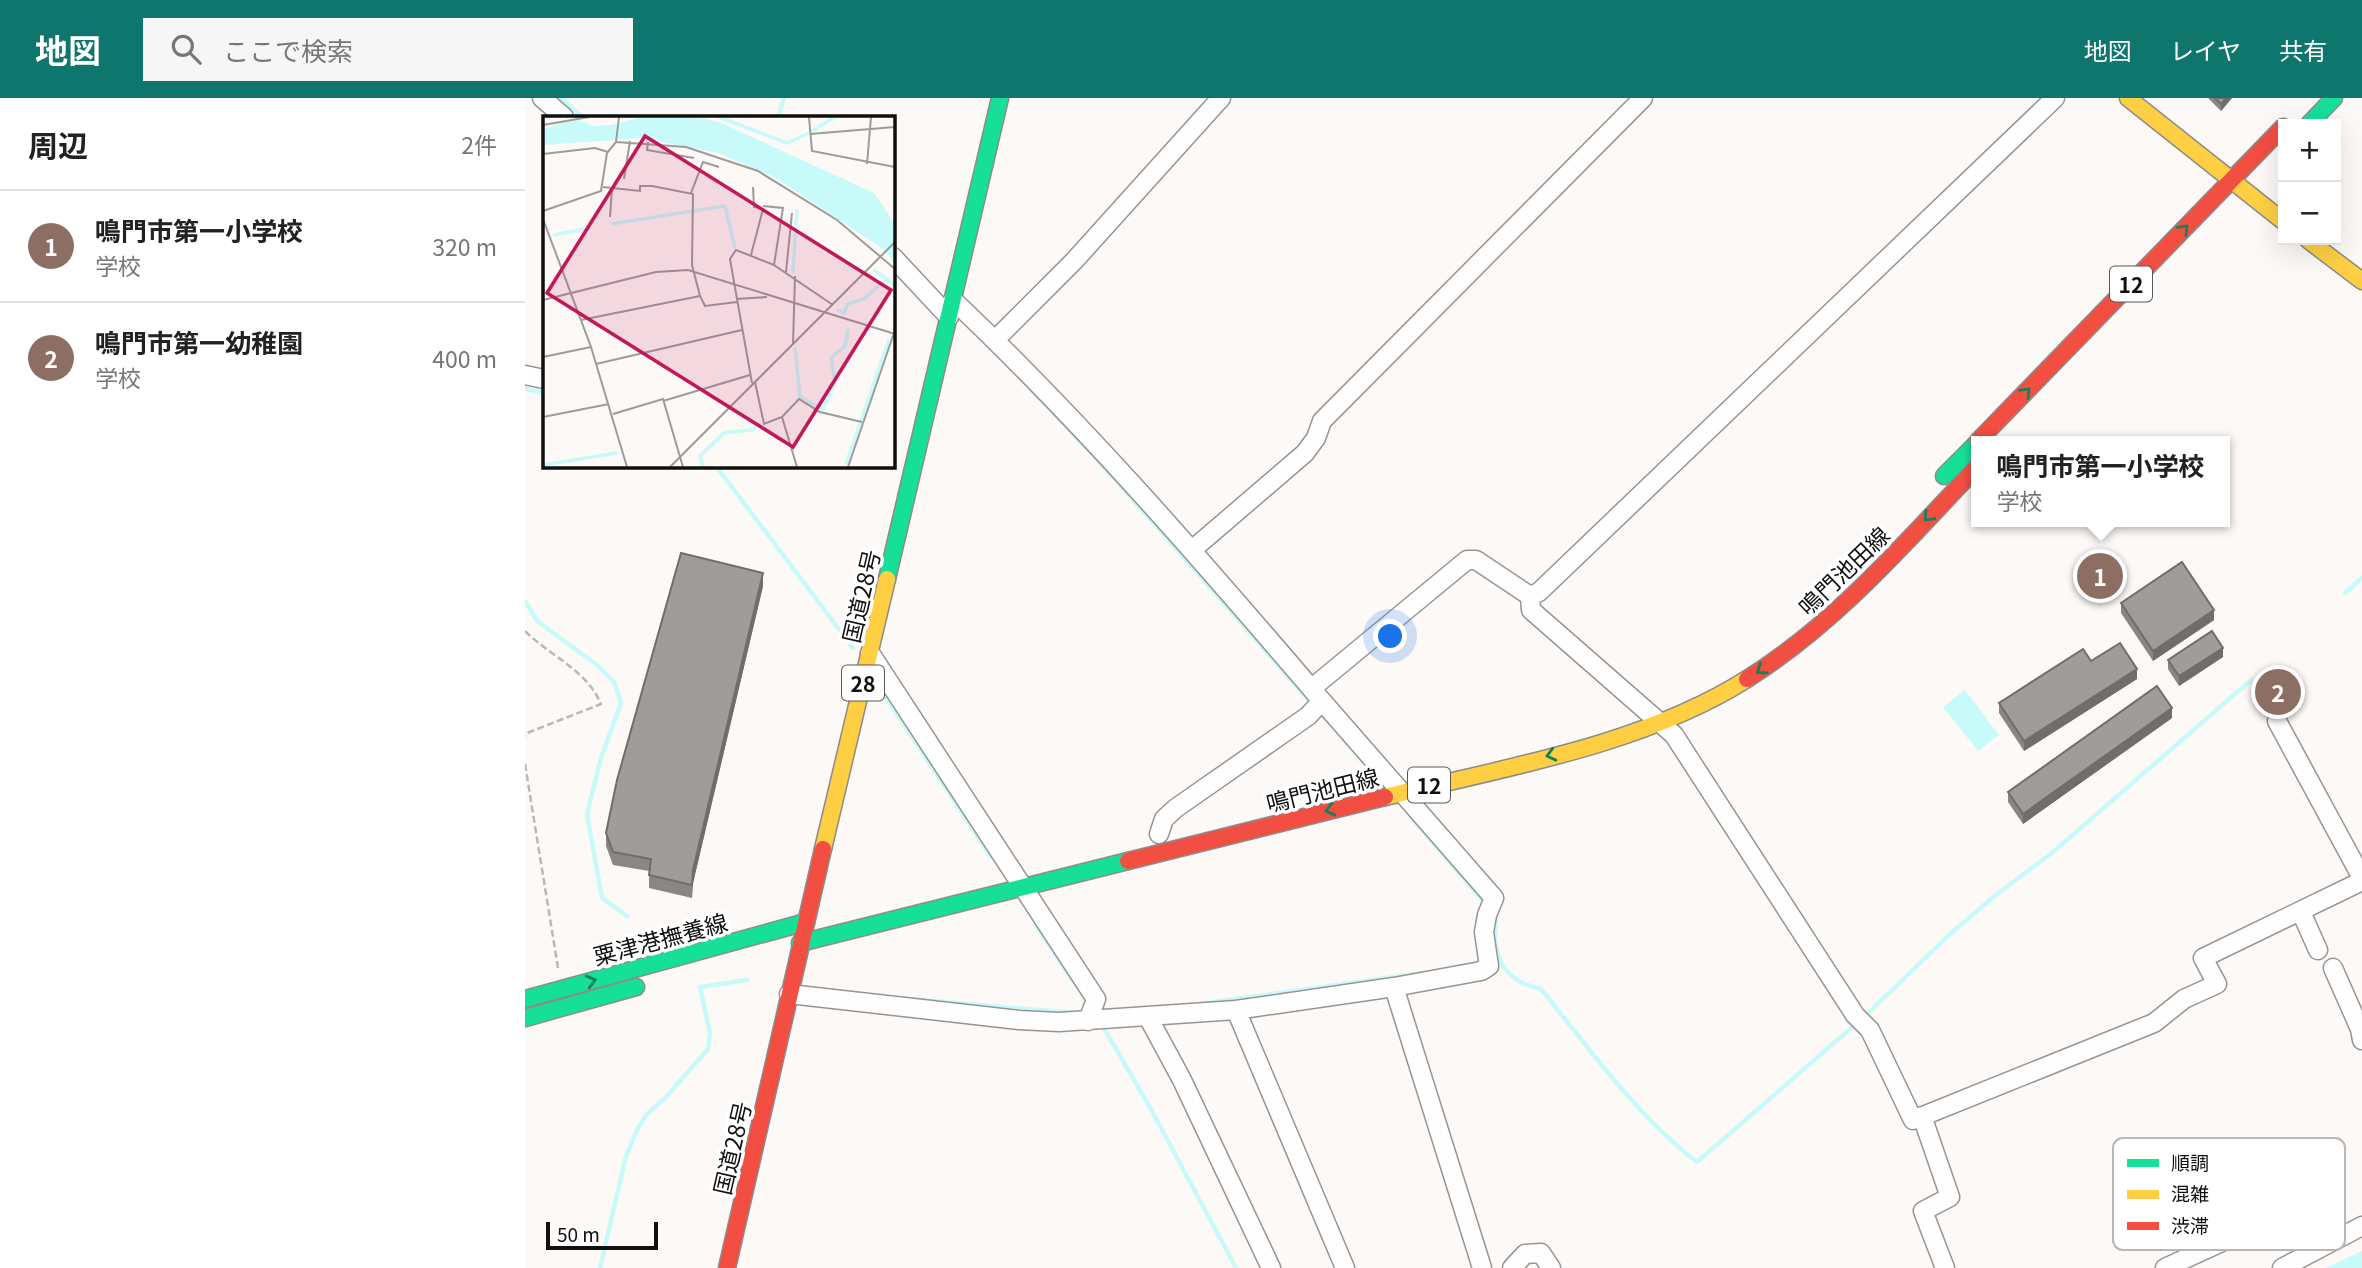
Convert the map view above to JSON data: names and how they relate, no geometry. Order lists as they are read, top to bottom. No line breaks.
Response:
{"streets":{"main road":["12","鳴門池田線","国道28号","28","粟津港撫養線"]},"crossings":[["鳴門池田線","国道28号"],["国道28号","粟津港撫養線"]],"one_way":["鳴門池田線"],"legend":["順調","混雑","渋滞"],"scale_bar":"50 m","page":{"header":"地図","search":"ここで検索","nav":["地図","レイヤ","共有"],"heading":["周辺","2件"],"map_buttons":["+","−"],"list":[{"mark":"1","name":"鳴門市第一小学校","note":"学校","value":"320 m"},{"mark":"2","name":"鳴門市第一幼稚園","note":"学校","value":"400 m"}],"popup":["鳴門市第一小学校","学校"],"pins":["1","2"],"scale":"50 m"}}
